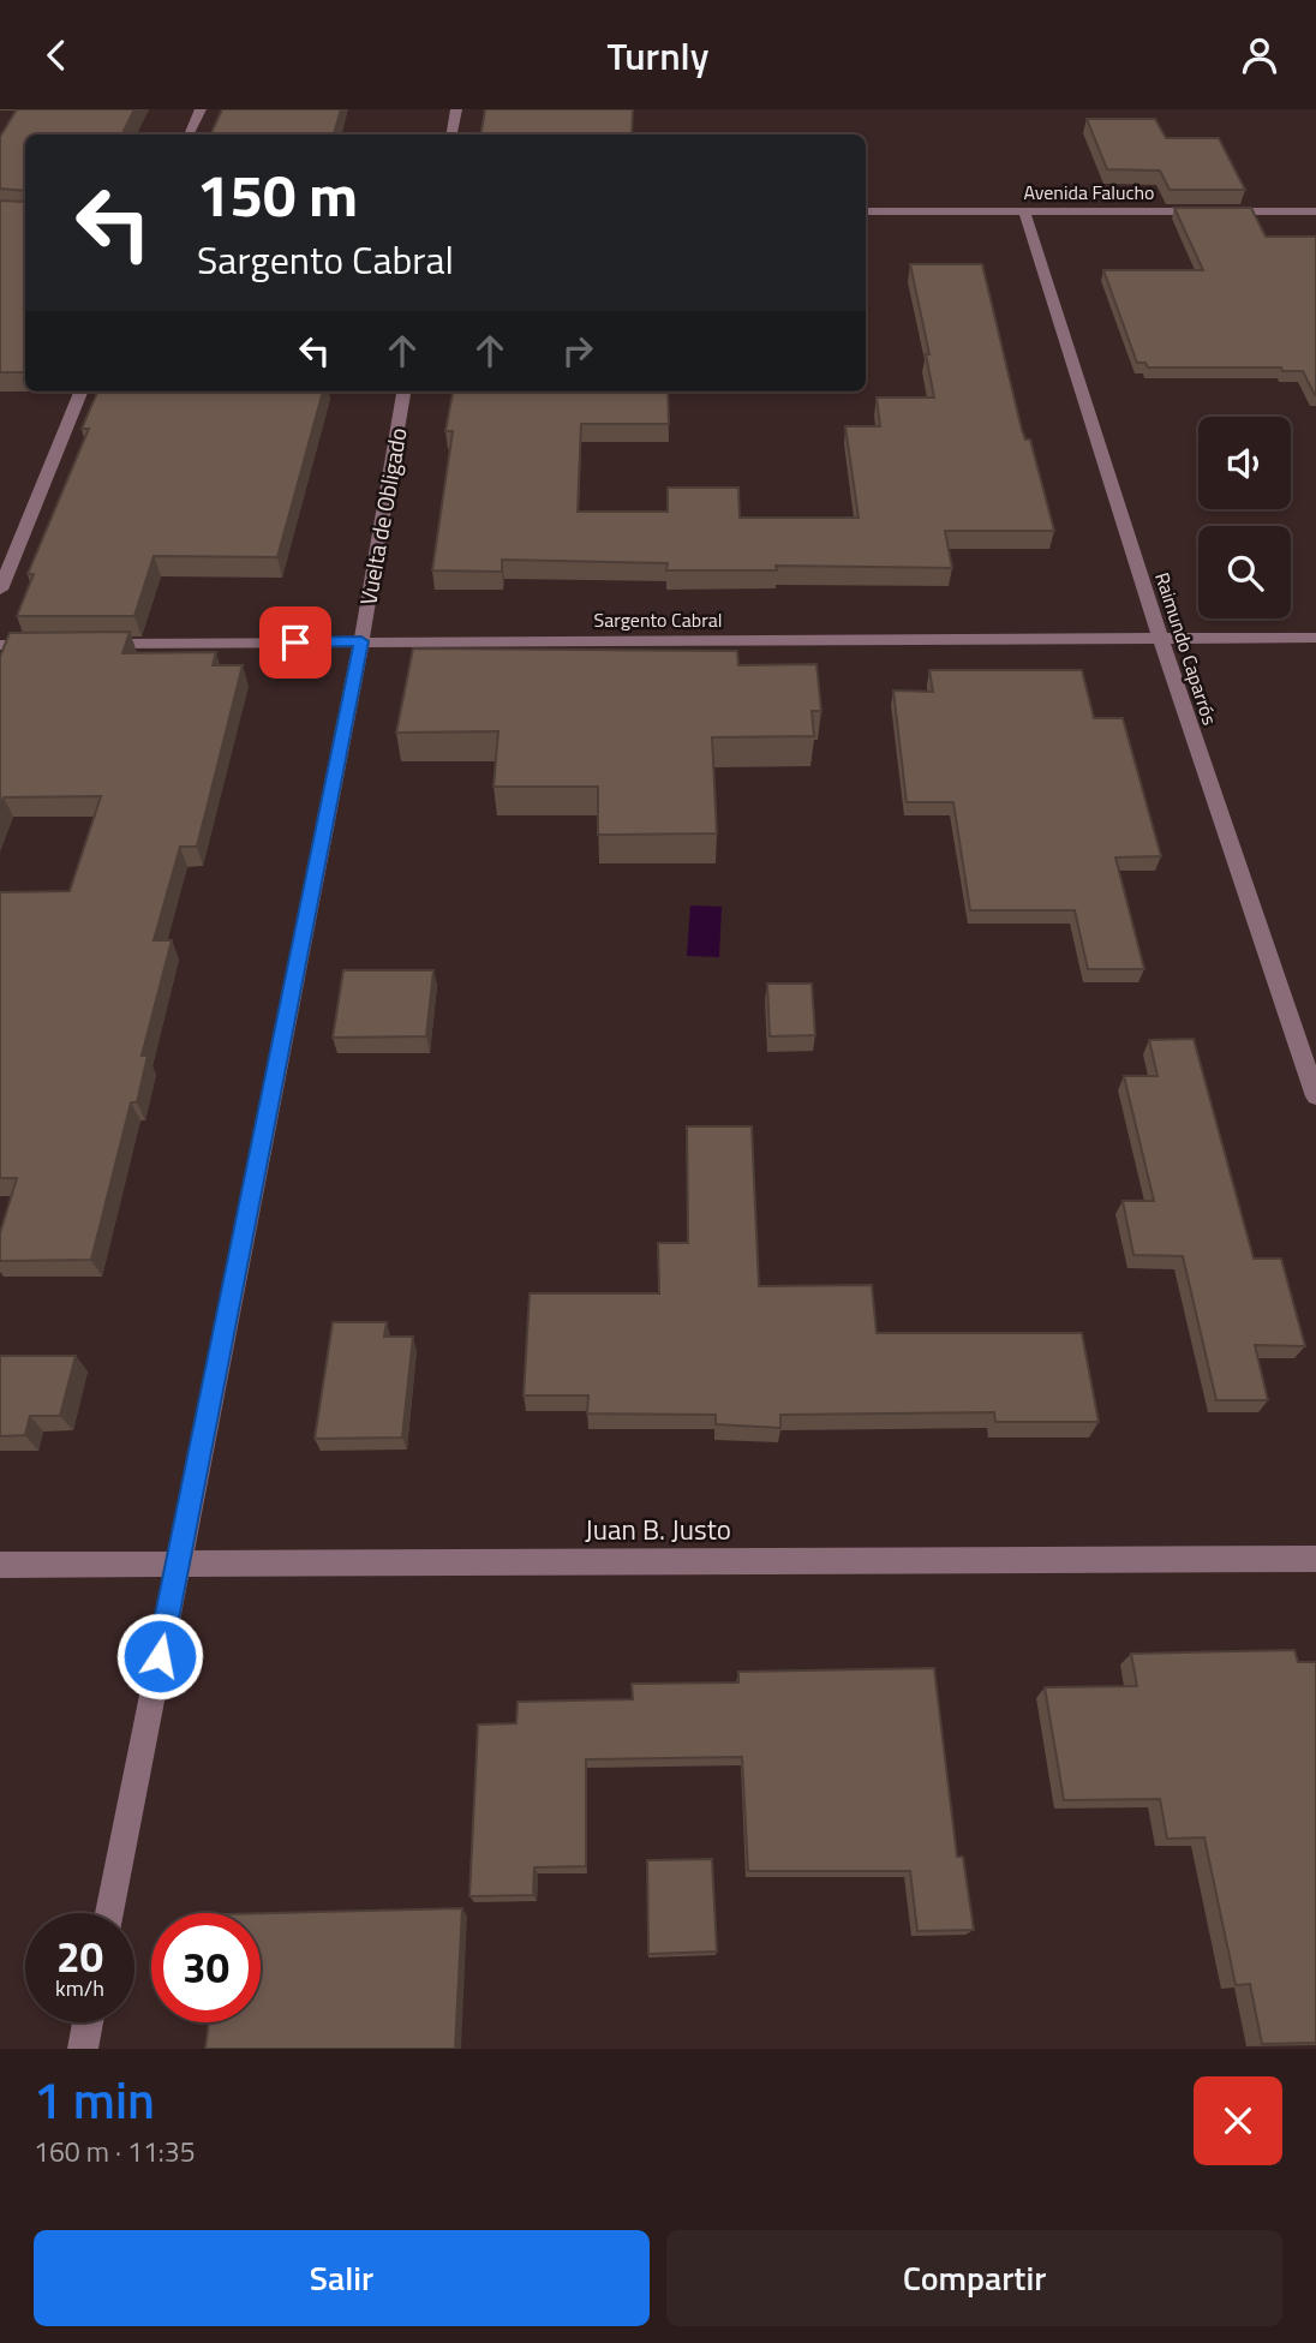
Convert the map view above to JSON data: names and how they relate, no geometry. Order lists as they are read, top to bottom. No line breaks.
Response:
{"streets":{"street":["Avenida Falucho","Vuelta de Obligado","Sargento Cabral","Raimundo Caparrós","Juan B. Justo"]},"crossings":[["Avenida Falucho","Raimundo Caparrós"],["Vuelta de Obligado","Sargento Cabral"],["Vuelta de Obligado","Juan B. Justo"],["Sargento Cabral","Raimundo Caparrós"]],"page":{"header":"Turnly","turn":["150 m","Sargento Cabral"],"speed":"20 km/h","limit":"30","heading":["1 min","160 m · 11:35"],"buttons":["Salir","Compartir"]}}
